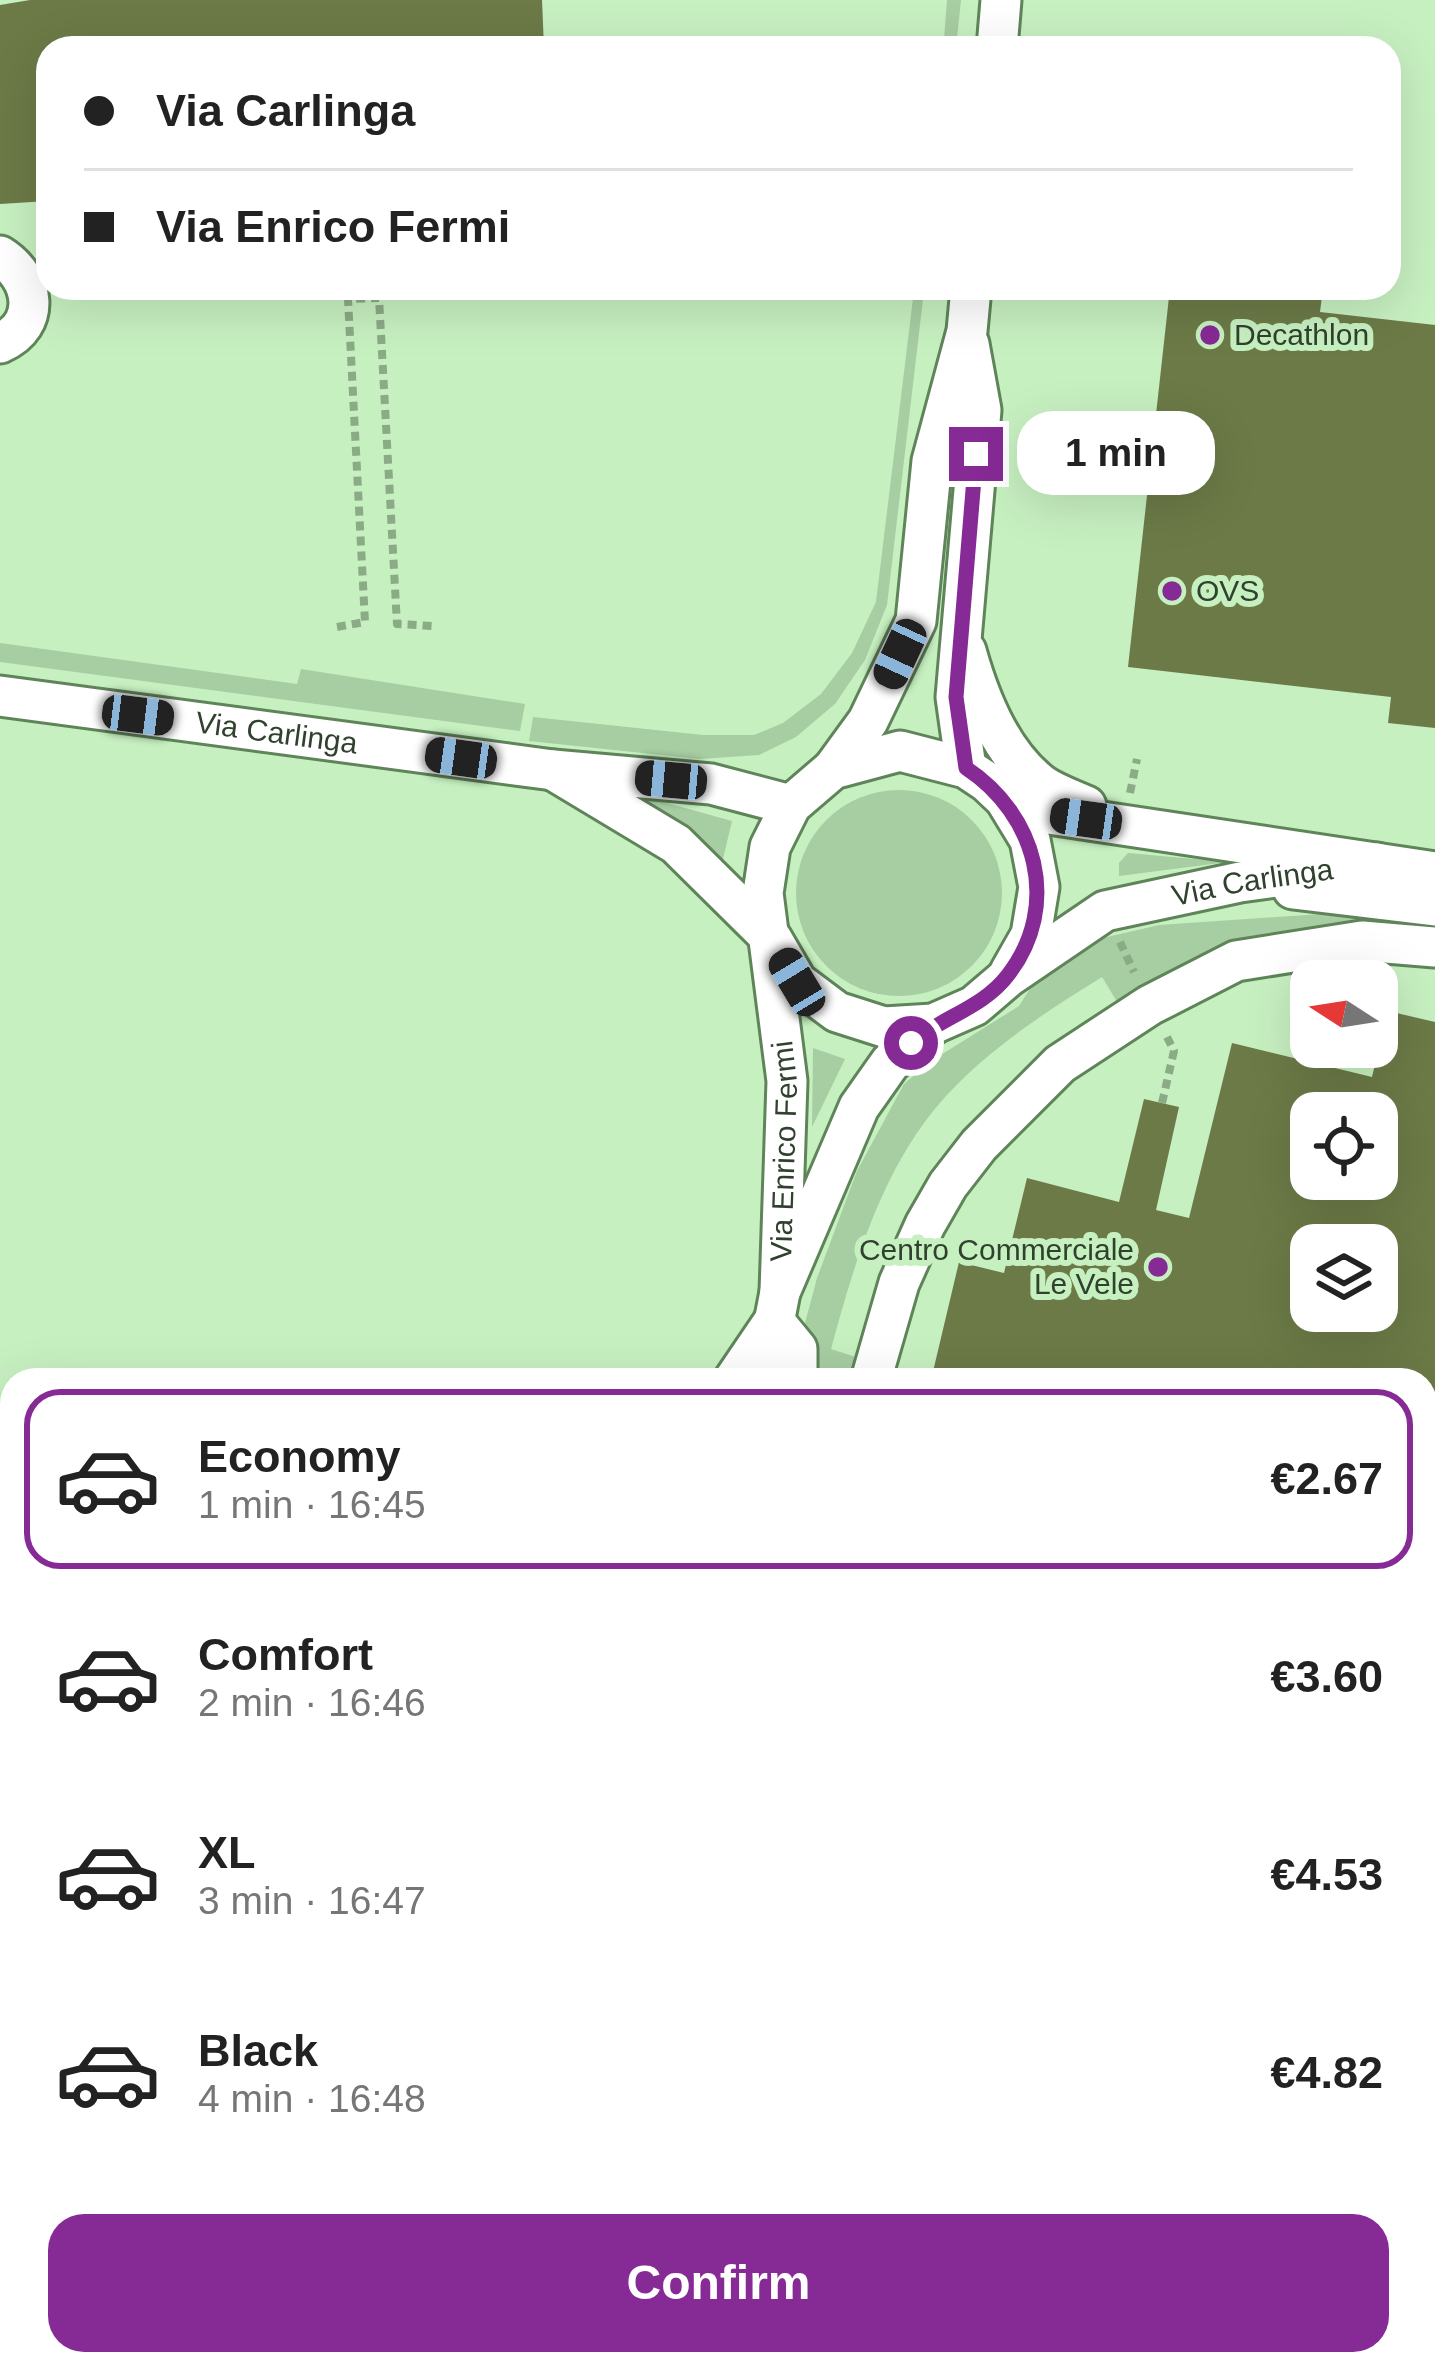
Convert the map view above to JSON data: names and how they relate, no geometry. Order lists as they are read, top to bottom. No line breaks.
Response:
{"streets":{"street":["Via Carlinga","Via Enrico Fermi"]},"crossings":[["Via Carlinga","Via Enrico Fermi"]],"places":["Decathlon","OVS","Centro Commerciale Le Vele"],"north":"left","page":{"banner":["Via Carlinga","Via Enrico Fermi"],"bubble":"1 min","list":[{"name":"Economy","note":"1 min · 16:45","value":"€2.67"},{"name":"Comfort","note":"2 min · 16:46","value":"€3.60"},{"name":"XL","note":"3 min · 16:47","value":"€4.53"},{"name":"Black","note":"4 min · 16:48","value":"€4.82"}],"buttons":"Confirm"}}
